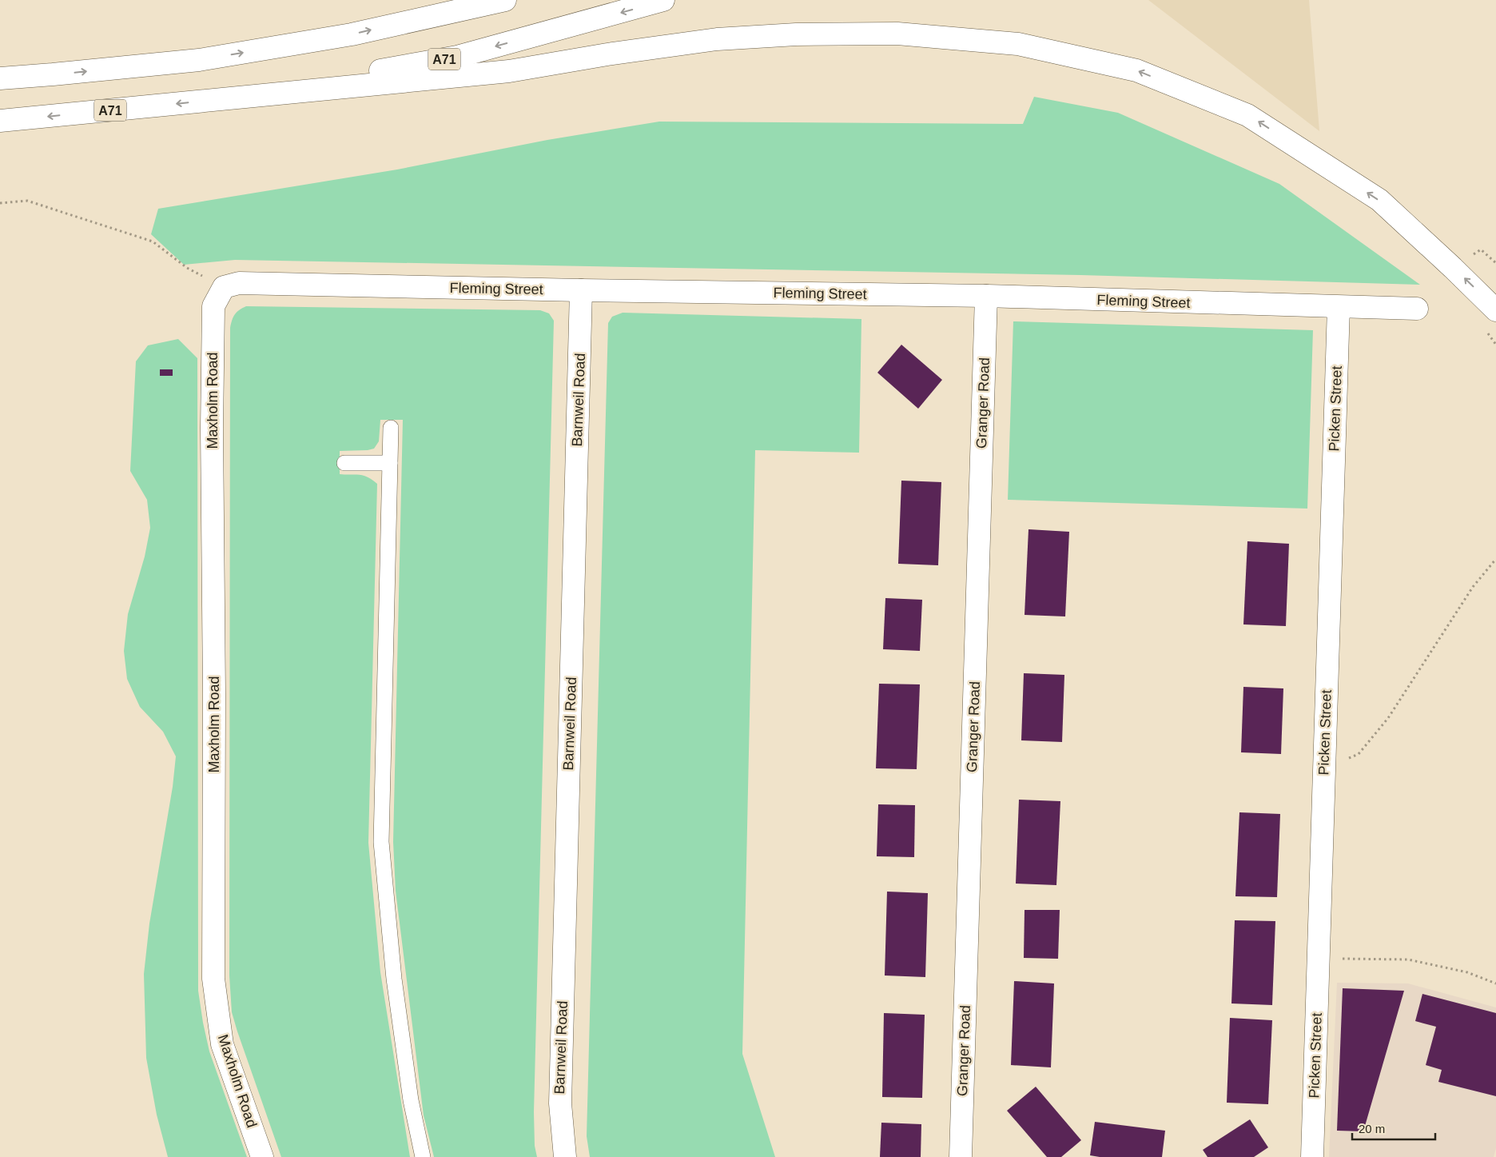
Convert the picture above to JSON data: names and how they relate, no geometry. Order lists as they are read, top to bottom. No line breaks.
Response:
{"streets":{"street":["A71","Fleming Street","Barnweil Road","Maxholm Road","Granger Road","Picken Street"]},"crossings":[["Fleming Street","Barnweil Road"],["Fleming Street","Maxholm Road"],["Fleming Street","Granger Road"],["Fleming Street","Picken Street"]],"scale_bar":"20 m"}
